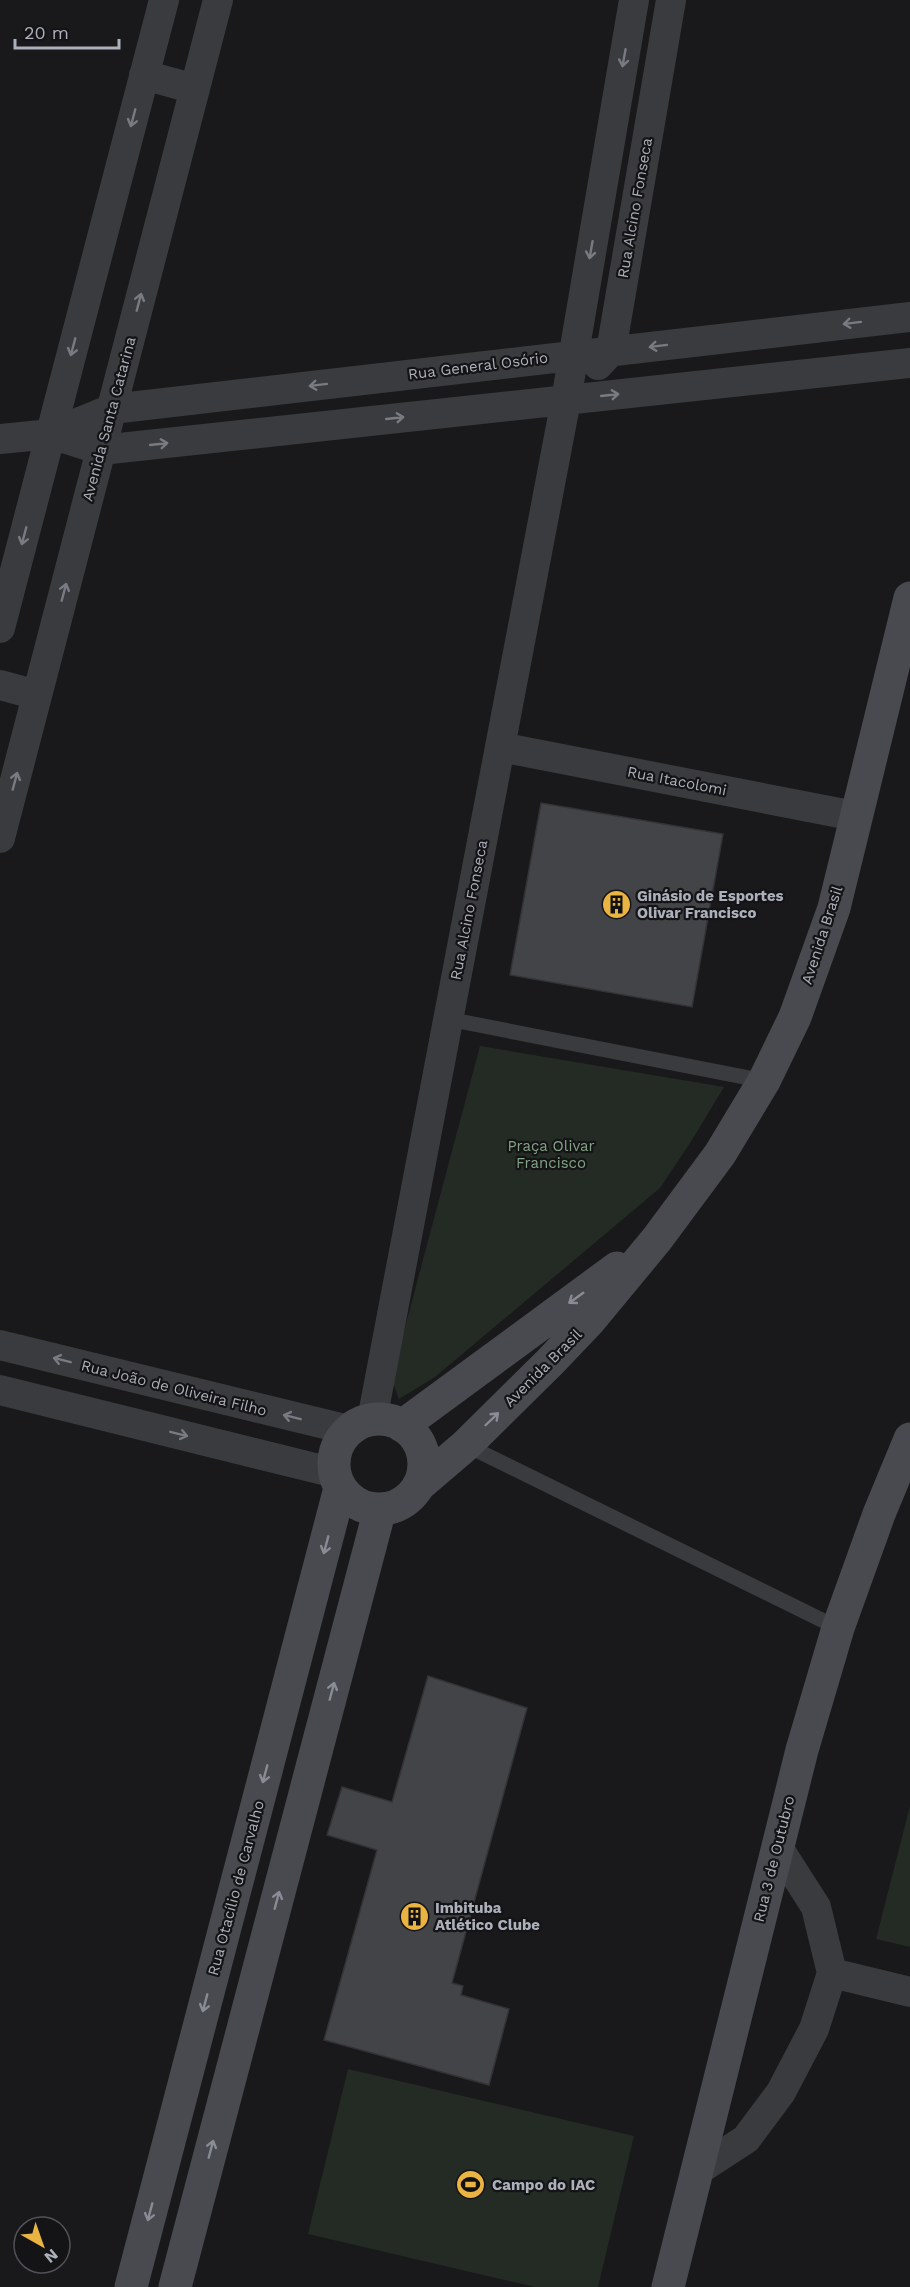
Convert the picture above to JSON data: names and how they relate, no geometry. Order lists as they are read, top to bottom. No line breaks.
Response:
{"streets":{"street":["Rua Alcino Fonseca","Rua General Osório","Avenida Santa Catarina","Rua Itacolomi","Avenida Brasil","Rua João de Oliveira Filho","Rua 3 de Outubro","Rua Otacílio de Carvalho"]},"crossings":[["Rua Alcino Fonseca","Rua General Osório"],["Rua Alcino Fonseca","Rua Itacolomi"],["Rua Alcino Fonseca","Avenida Brasil"],["Rua Alcino Fonseca","Rua João de Oliveira Filho"],["Rua Alcino Fonseca","Rua Otacílio de Carvalho"],["Rua General Osório","Avenida Santa Catarina"],["Rua Itacolomi","Avenida Brasil"],["Avenida Brasil","Rua João de Oliveira Filho"],["Avenida Brasil","Rua Otacílio de Carvalho"],["Rua João de Oliveira Filho","Rua Otacílio de Carvalho"]],"parks":["Praça Olivar Francisco"],"places":{"building":["Ginásio de Esportes Olivar Francisco","Imbituba Atlético Clube"],"sports":["Campo do IAC"]},"scale_bar":"20 m","north":"bottom right"}
